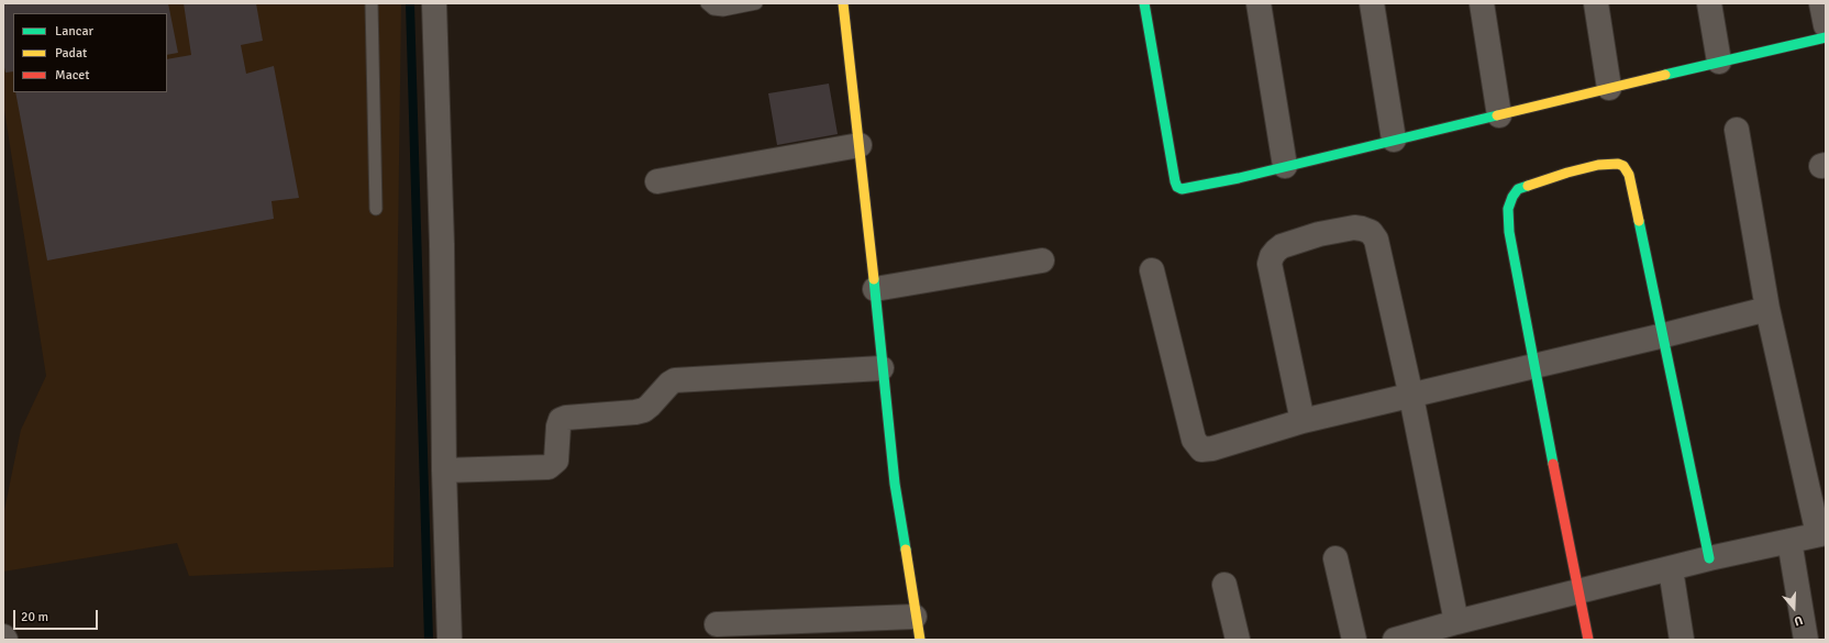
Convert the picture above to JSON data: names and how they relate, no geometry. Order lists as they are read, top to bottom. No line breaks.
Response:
{"legend":["Lancar","Padat","Macet"],"scale_bar":"20 m","north":"bottom"}
